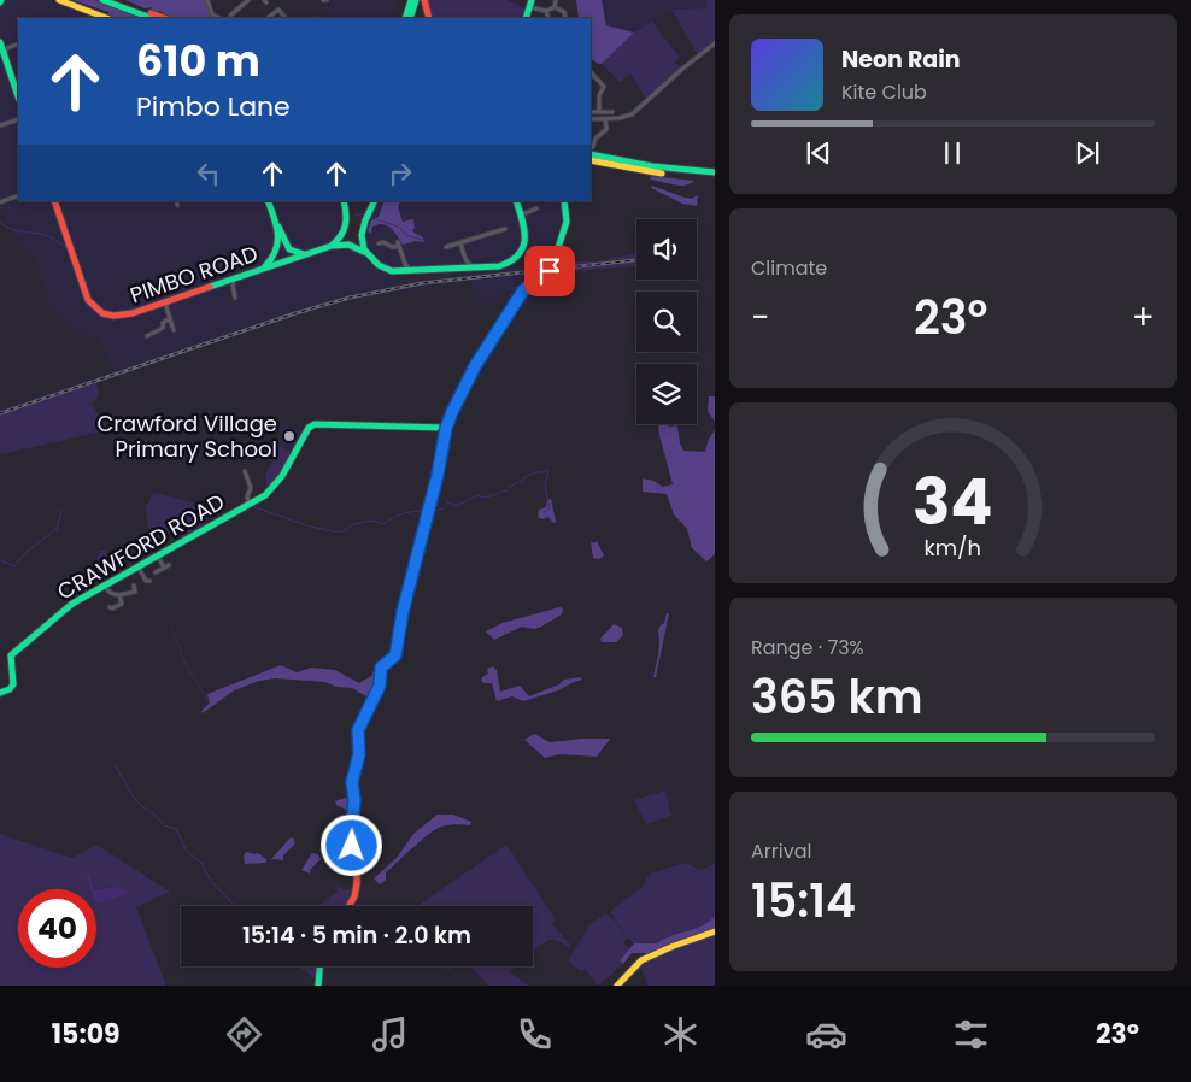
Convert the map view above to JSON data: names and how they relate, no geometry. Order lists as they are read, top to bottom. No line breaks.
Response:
{"streets":{"main road":["PIMBO ROAD","CRAWFORD ROAD"]},"places":["Crawford Village Primary School"],"page":{"turn":["610 m","Pimbo Lane"],"song":["Neon Rain","Kite Club"],"tile":["Climate",["Range · 73%","365 km"],["Arrival","15:14"]],"heat":["−","23°","+"],"limit":"40","trip":"15:14 · 5 min · 2.0 km","tabs":["15:09","23°"],"gauge":["34","km/h"]}}
